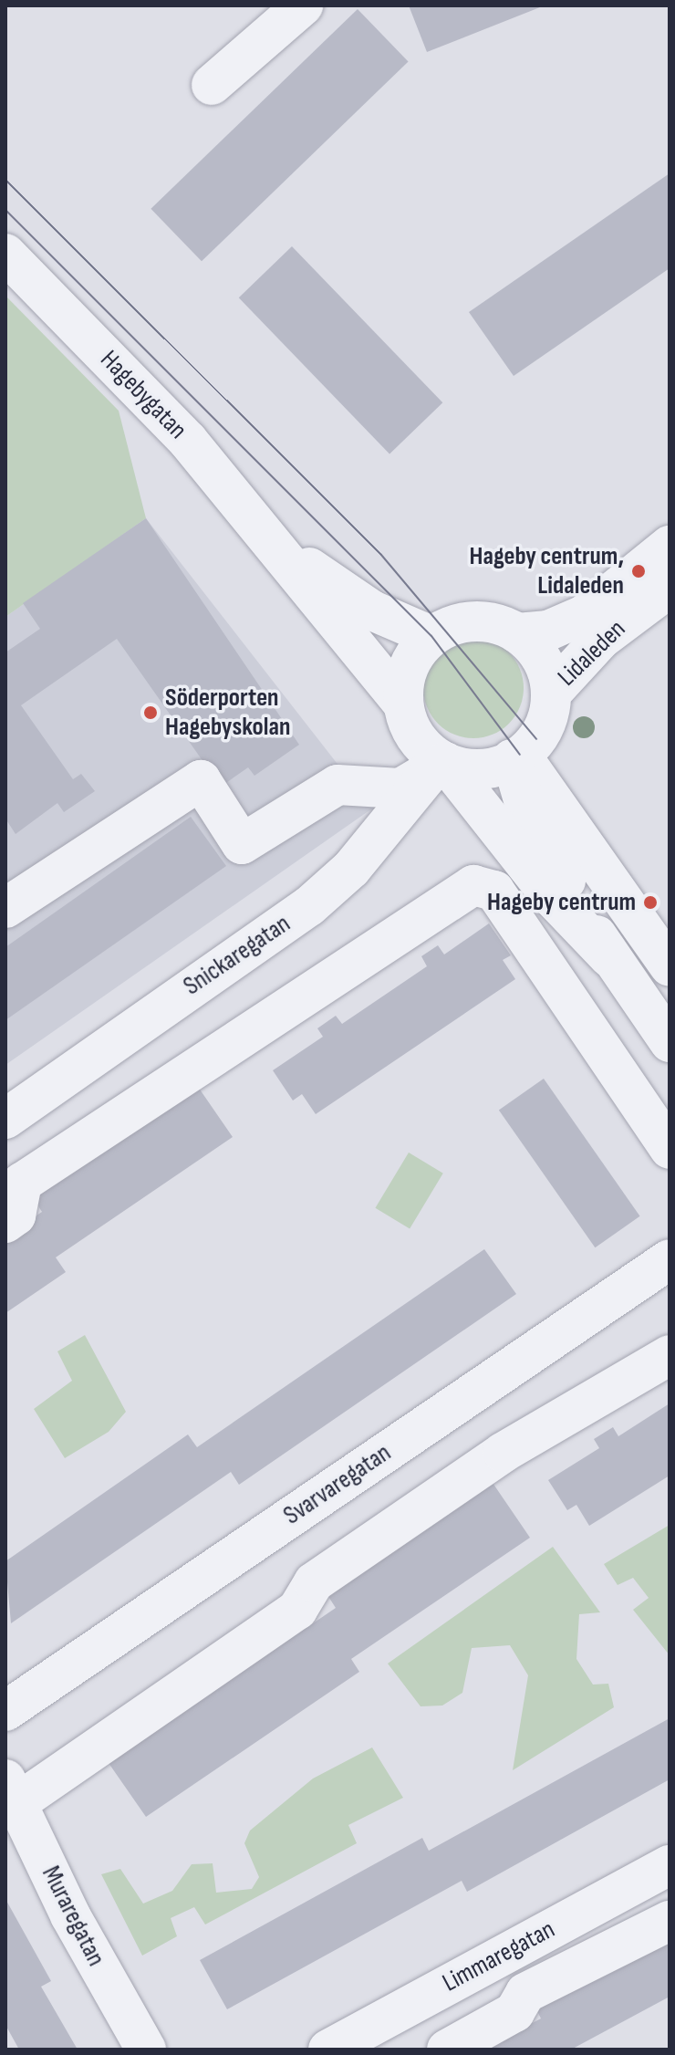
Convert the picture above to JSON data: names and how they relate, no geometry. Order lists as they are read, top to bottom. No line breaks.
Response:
{"streets":{"street":["Hagebygatan","Lidaleden","Snickaregatan","Svarvaregatan","Muraregatan","Limmaregatan"]},"crossings":[["Hagebygatan","Lidaleden"],["Hagebygatan","Snickaregatan"],["Lidaleden","Snickaregatan"]],"places":["Hageby centrum, Lidaleden","Söderporten Hagebyskolan","Hageby centrum"]}
